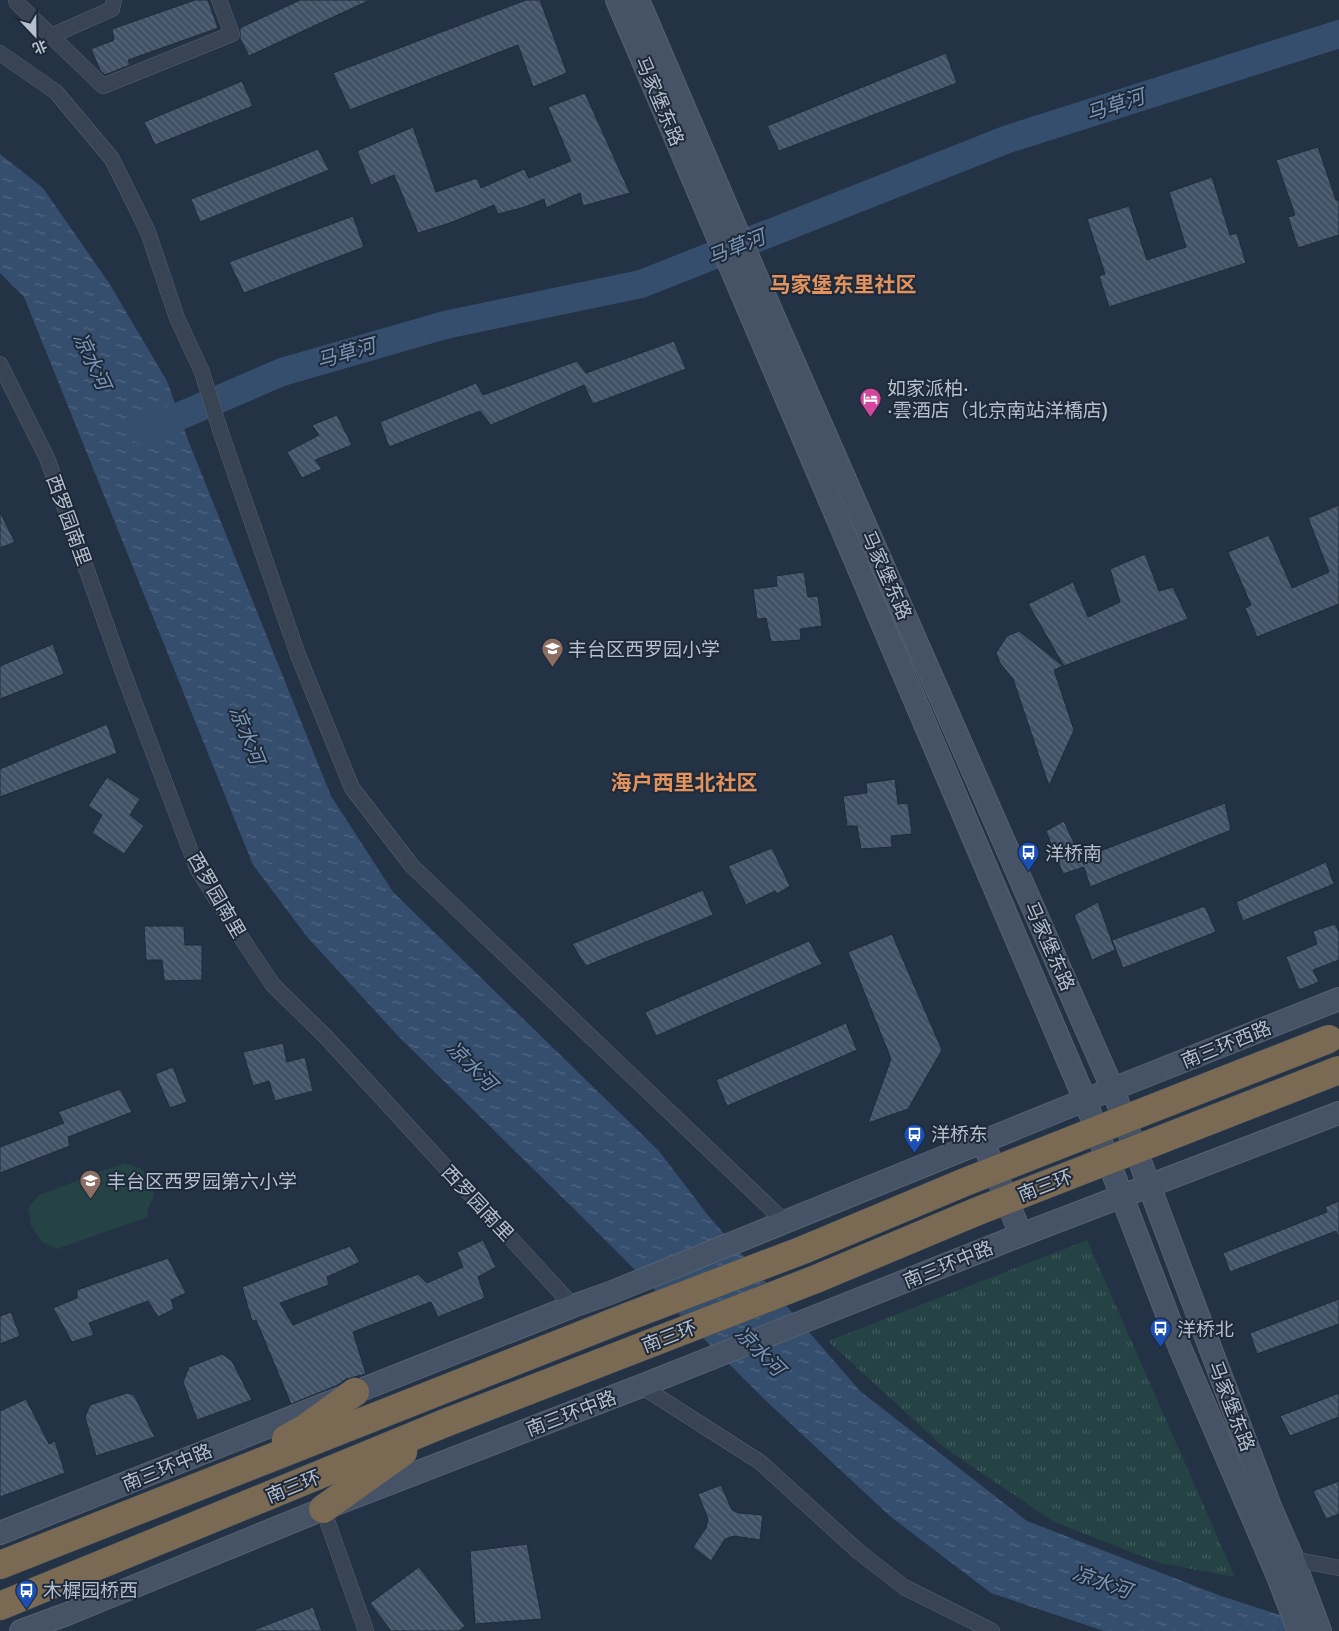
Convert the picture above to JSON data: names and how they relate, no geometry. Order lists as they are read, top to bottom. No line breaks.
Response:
{"streets":{"highway":["南三环"],"main road":["马家堡东路","南三环西路","南三环中路"],"street":["西罗园南里"]},"crossings":[["马家堡东路","南三环西路"],["马家堡东路","南三环中路"],["西罗园南里","南三环中路"],["南三环西路","南三环中路"]],"districts":["马家堡东里社区","海户西里北社区"],"water":["马草河","凉水河"],"places":{"hotel":["如家派柏· ·雲酒店（北京南站洋橋店)"],"school or university":["丰台区西罗园小学","丰台区西罗园第六小学"],"bus stop":["洋桥南","洋桥东","洋桥北","木樨园桥西"]},"north":"bottom"}
